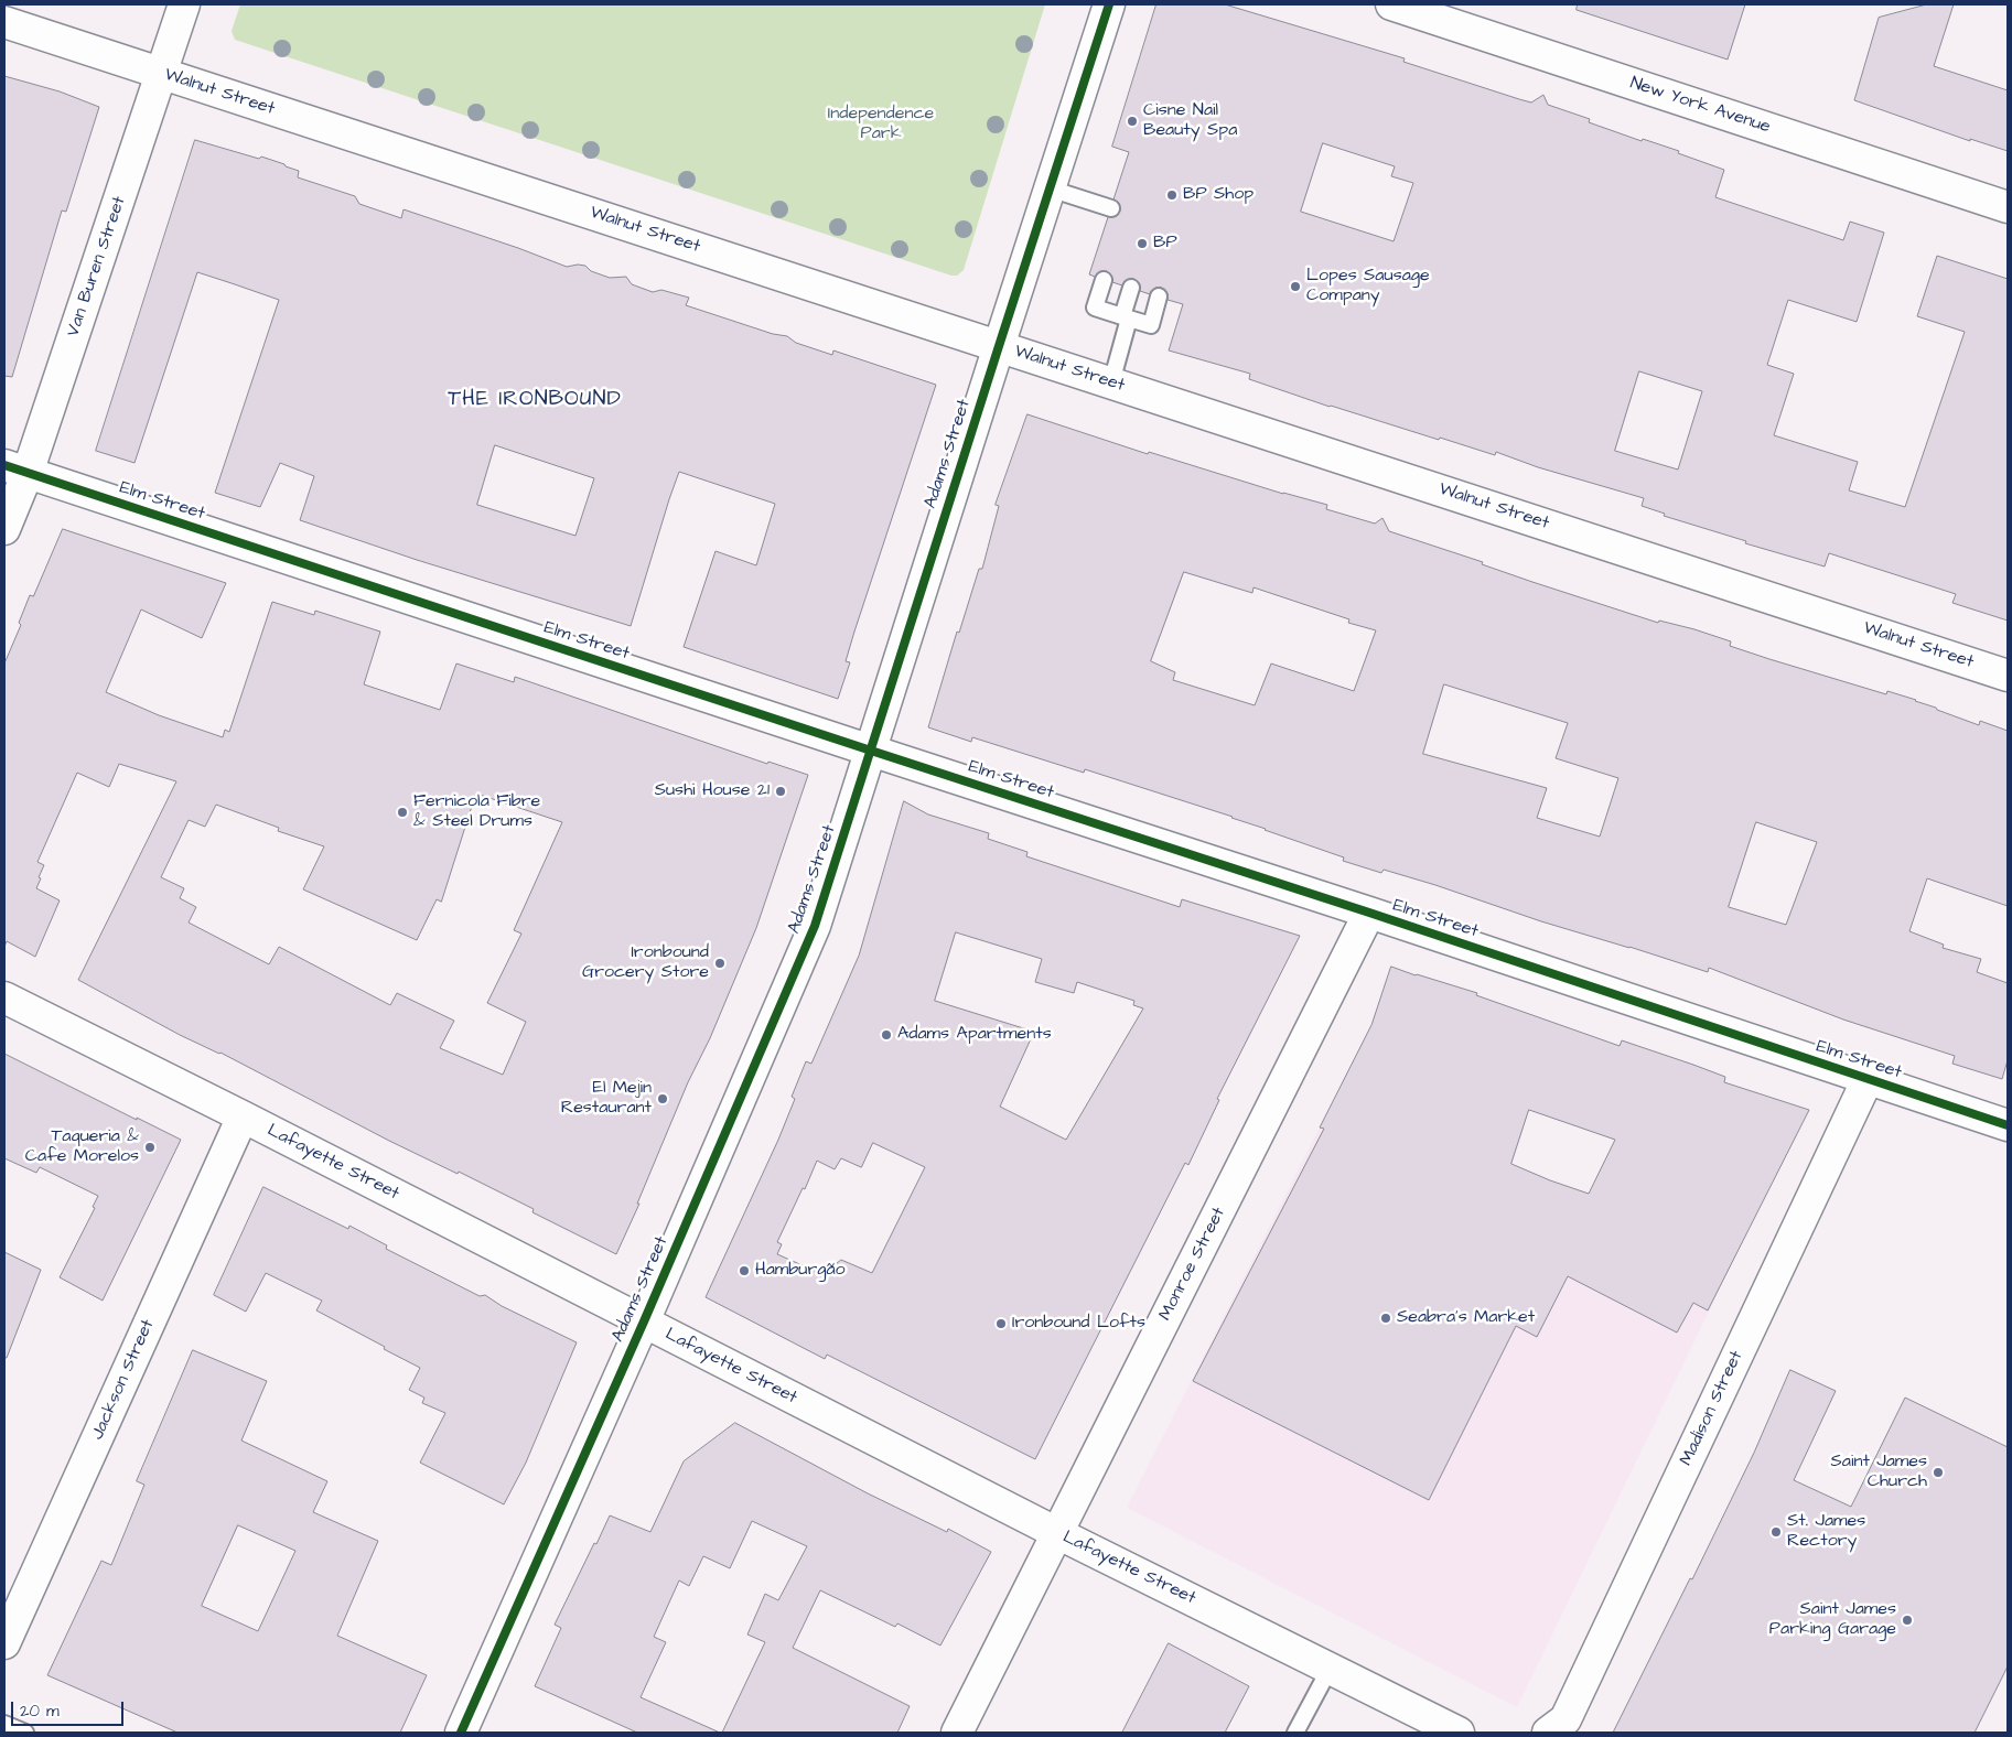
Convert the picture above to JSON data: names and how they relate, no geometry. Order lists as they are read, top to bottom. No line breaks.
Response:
{"streets":{"street":["Walnut Street","New York Avenue","Van Buren Street","Adams Street","Elm Street","Lafayette Street","Monroe Street","Jackson Street","Madison Street"]},"crossings":[["Walnut Street","Van Buren Street"],["Walnut Street","Adams Street"],["Van Buren Street","Elm Street"],["Adams Street","Elm Street"],["Adams Street","Lafayette Street"],["Elm Street","Monroe Street"],["Elm Street","Madison Street"],["Lafayette Street","Monroe Street"],["Lafayette Street","Jackson Street"]],"districts":["THE IRONBOUND"],"parks":["Independence Park"],"places":["Cisne Nail Beauty Spa","BP Shop","BP","Lopes Sausage Company","Sushi House 21","Fernicola Fibre & Steel Drums","Ironbound Grocery Store","Adams Apartments","El Mejin Restaurant","Taqueria & Cafe Morelos","Hamburgão","Seabra's Market","Ironbound Lofts","Saint James Church","St. James Rectory","Saint James Parking Garage"],"scale_bar":"20 m"}
